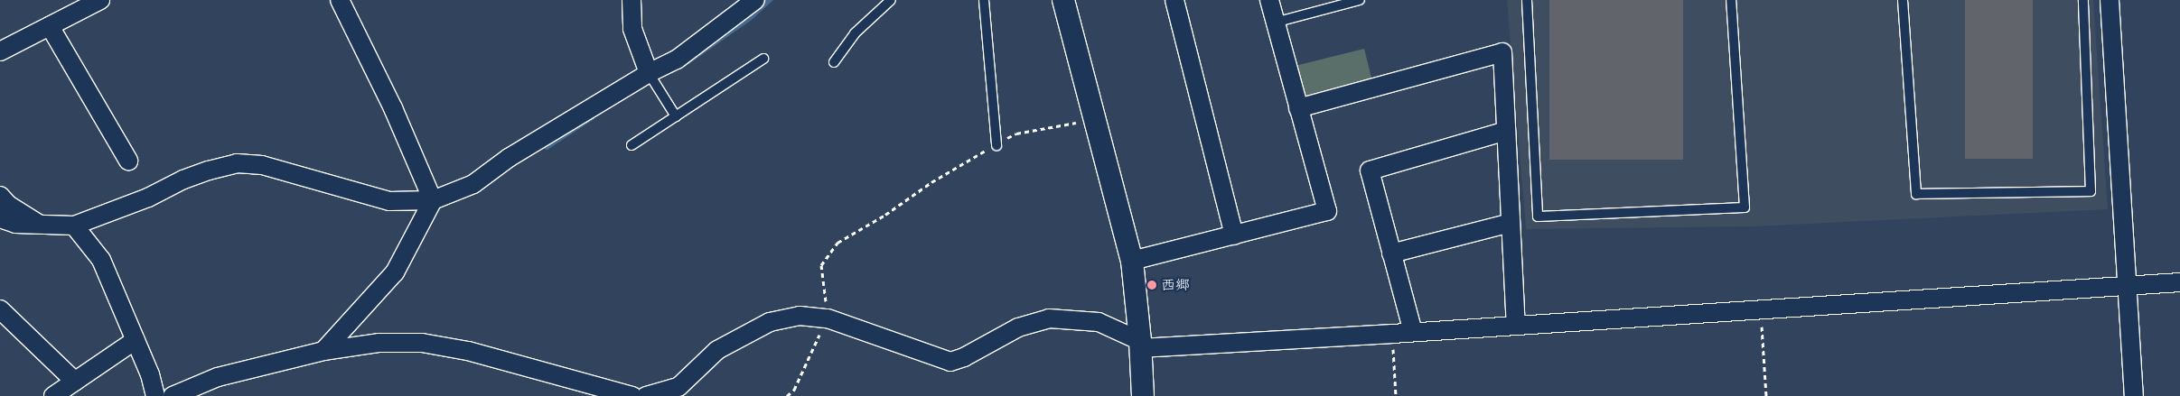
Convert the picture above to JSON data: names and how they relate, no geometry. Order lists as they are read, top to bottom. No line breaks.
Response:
{"places":["西郷"]}
